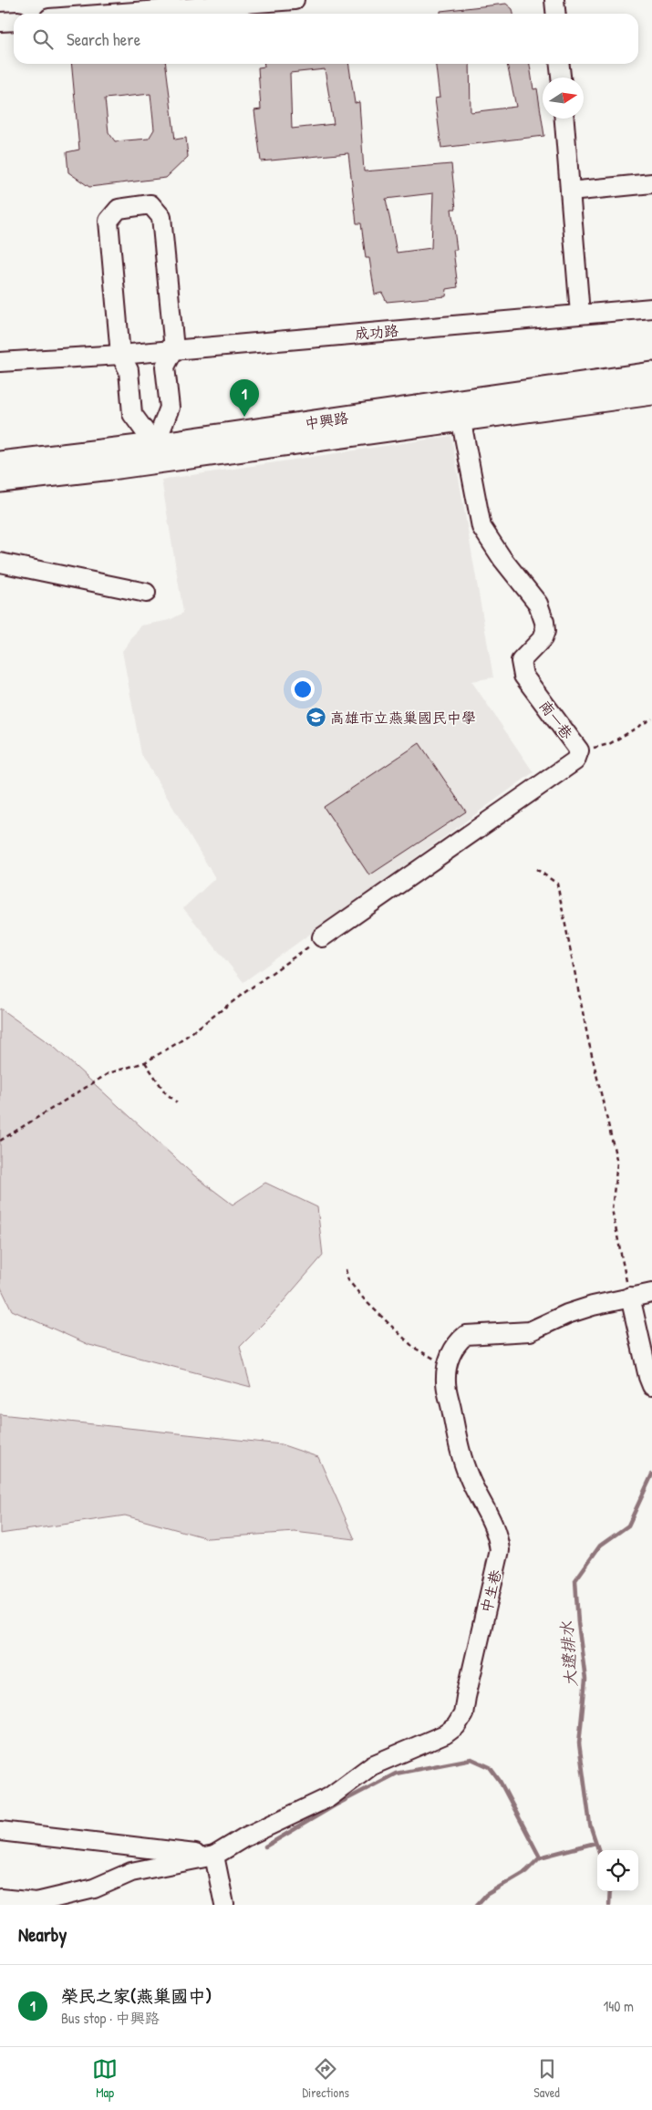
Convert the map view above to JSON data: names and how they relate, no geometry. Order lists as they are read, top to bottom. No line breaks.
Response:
{"streets":{"main road":["中興路"],"lane":["成功路","南一巷","中生巷"]},"crossings":[["中興路","南一巷"]],"water":["大遼排水"],"places":{"school or university":["高雄市立燕巢國民中學"]},"north":"right","page":{"search":"Search here","pins":"1","heading":"Nearby","list":[{"mark":"1","name":"榮民之家(燕巢國中)","note":"Bus stop · 中興路","value":"140 m"}],"nav":["Map","Directions","Saved"]}}
